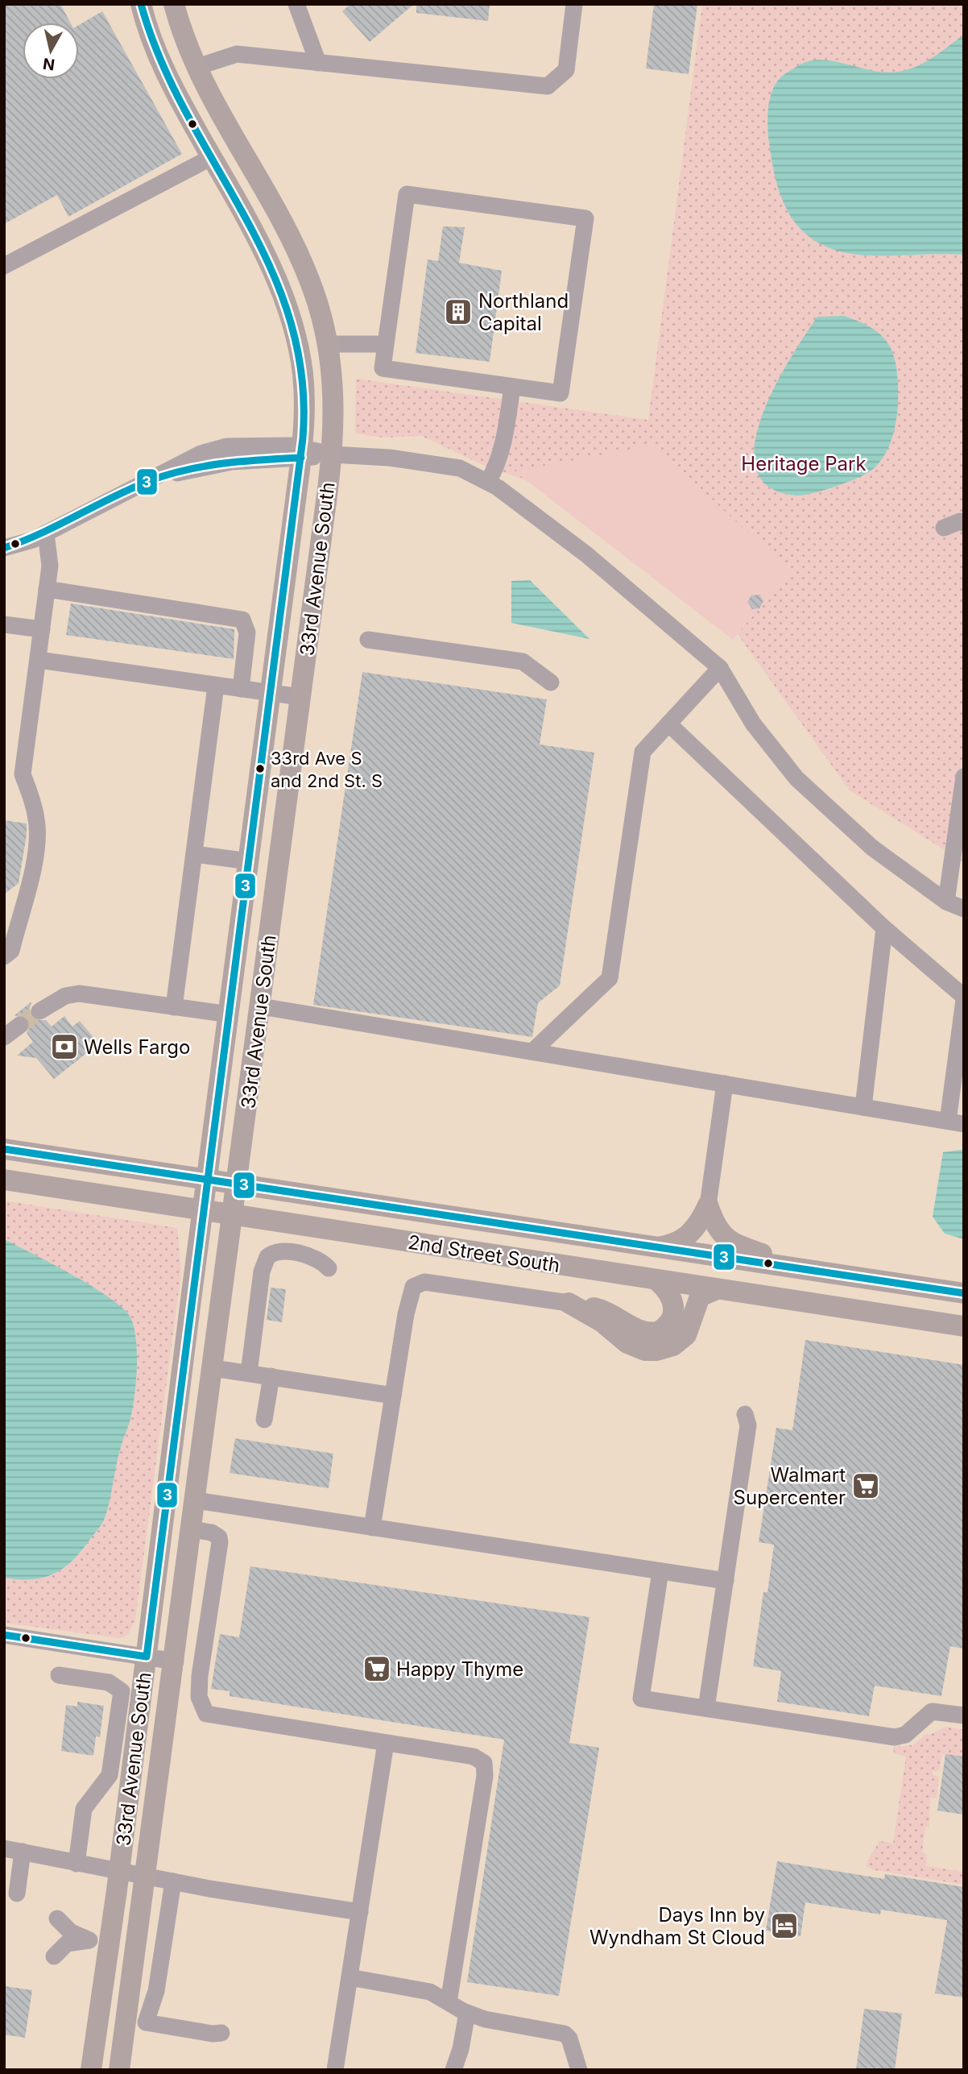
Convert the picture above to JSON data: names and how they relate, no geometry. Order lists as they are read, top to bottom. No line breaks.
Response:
{"streets":{"main road":["33rd Avenue South","2nd Street South"]},"crossings":[["33rd Avenue South","2nd Street South"]],"parks":["Heritage Park"],"places":{"building":["Northland Capital"],"other":["33rd Ave S and 2nd St. S"],"bank":["Wells Fargo"],"supermarket":["Walmart Supercenter","Happy Thyme"],"hotel":["Days Inn by Wyndham St Cloud"]},"lines":["transit line 3"],"north":"bottom"}
